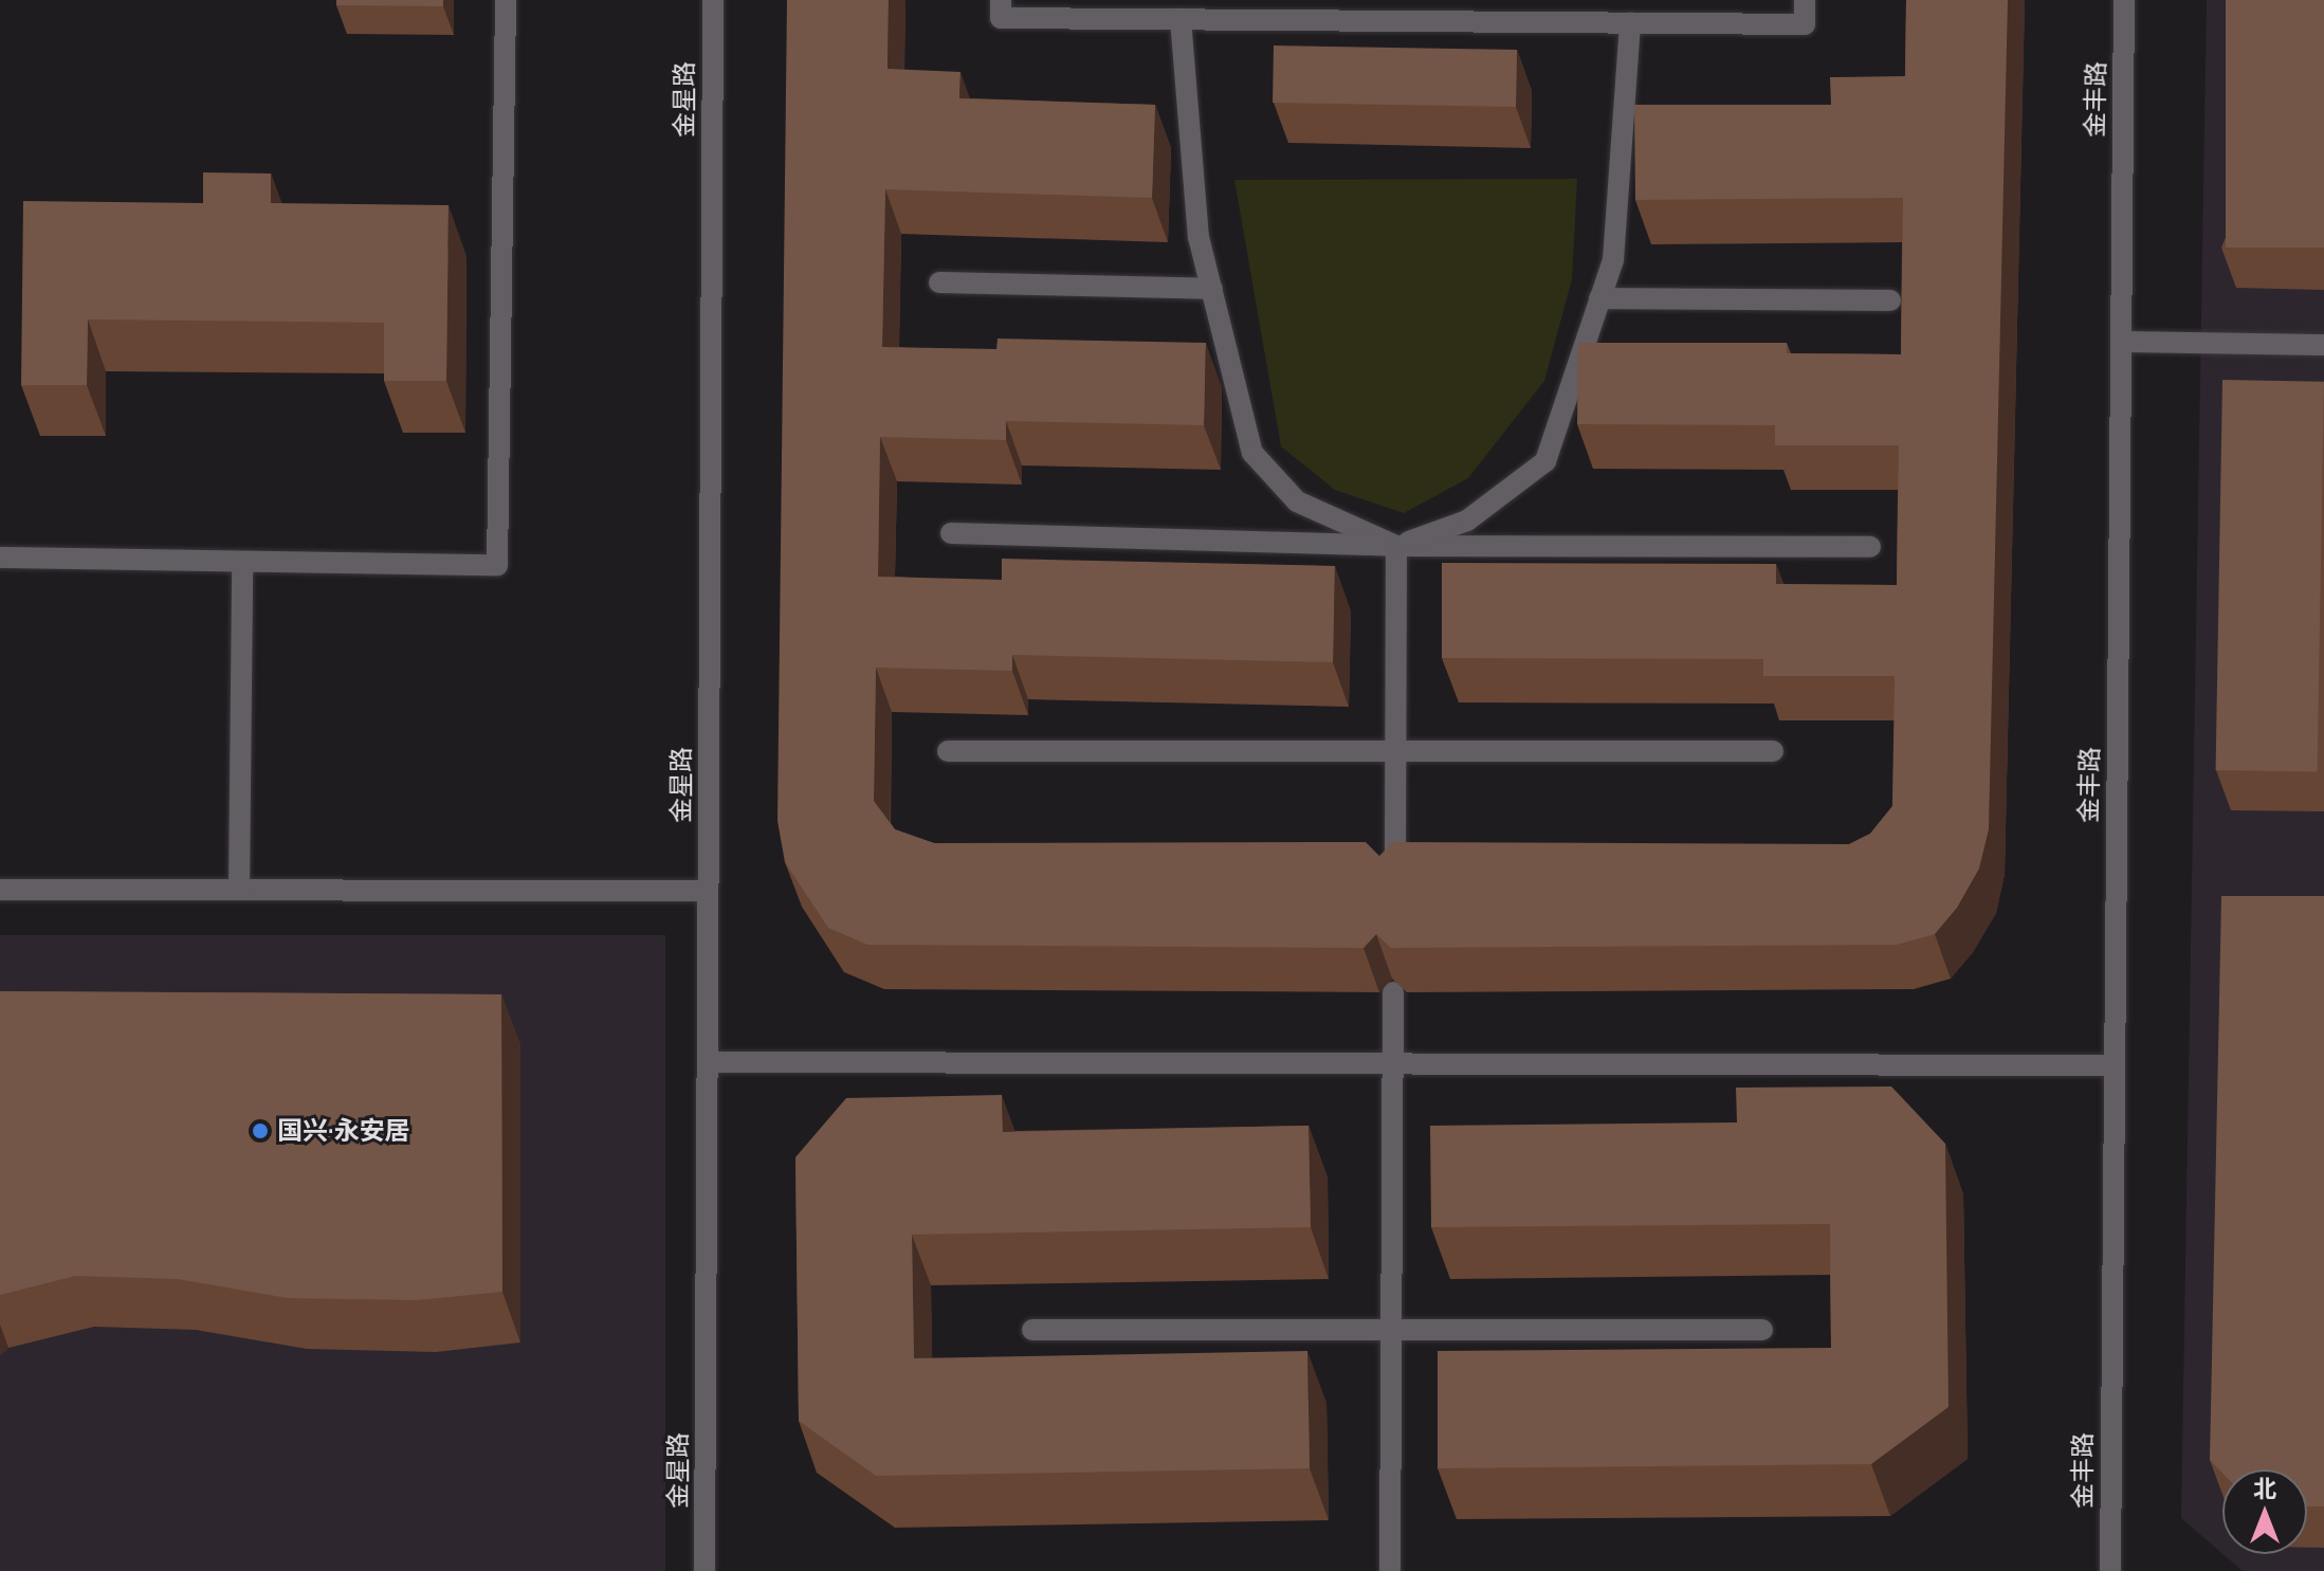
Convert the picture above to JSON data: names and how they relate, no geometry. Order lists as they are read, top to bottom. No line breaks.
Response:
{"streets":{"street":["金星路","金丰路"]},"places":["国兴·永安居"],"north":"top"}
